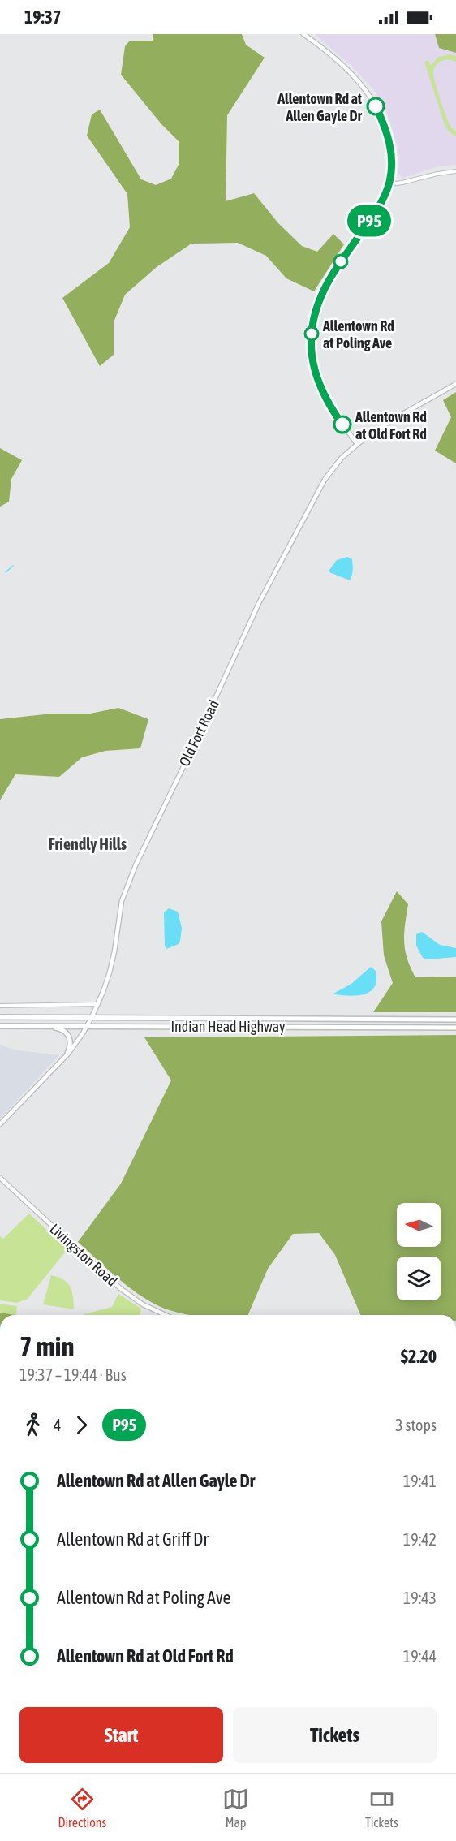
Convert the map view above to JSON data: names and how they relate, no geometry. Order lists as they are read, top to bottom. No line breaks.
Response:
{"streets":{"highway":["Indian Head Highway"],"main road":["Old Fort Road","Livingston Road"]},"crossings":[["Old Fort Road","Indian Head Highway"]],"districts":["Friendly Hills"],"places":["Allentown Rd at Allen Gayle Dr","Allentown Rd at Poling Ave","Allentown Rd at Old Fort Rd"],"lines":["bus line P95"],"north":"left","page":{"status":"19:37","on_map":"P95","heading":["7 min","19:37 – 19:44 · Bus","$2.20"],"legs":["4","P95","3 stops"],"list":[{"name":"Allentown Rd at Allen Gayle Dr","value":"19:41"},{"name":"Allentown Rd at Griff Dr","value":"19:42"},{"name":"Allentown Rd at Poling Ave","value":"19:43"},{"name":"Allentown Rd at Old Fort Rd","value":"19:44"}],"buttons":["Start","Tickets"],"tabs":["Directions","Map","Tickets"]}}
